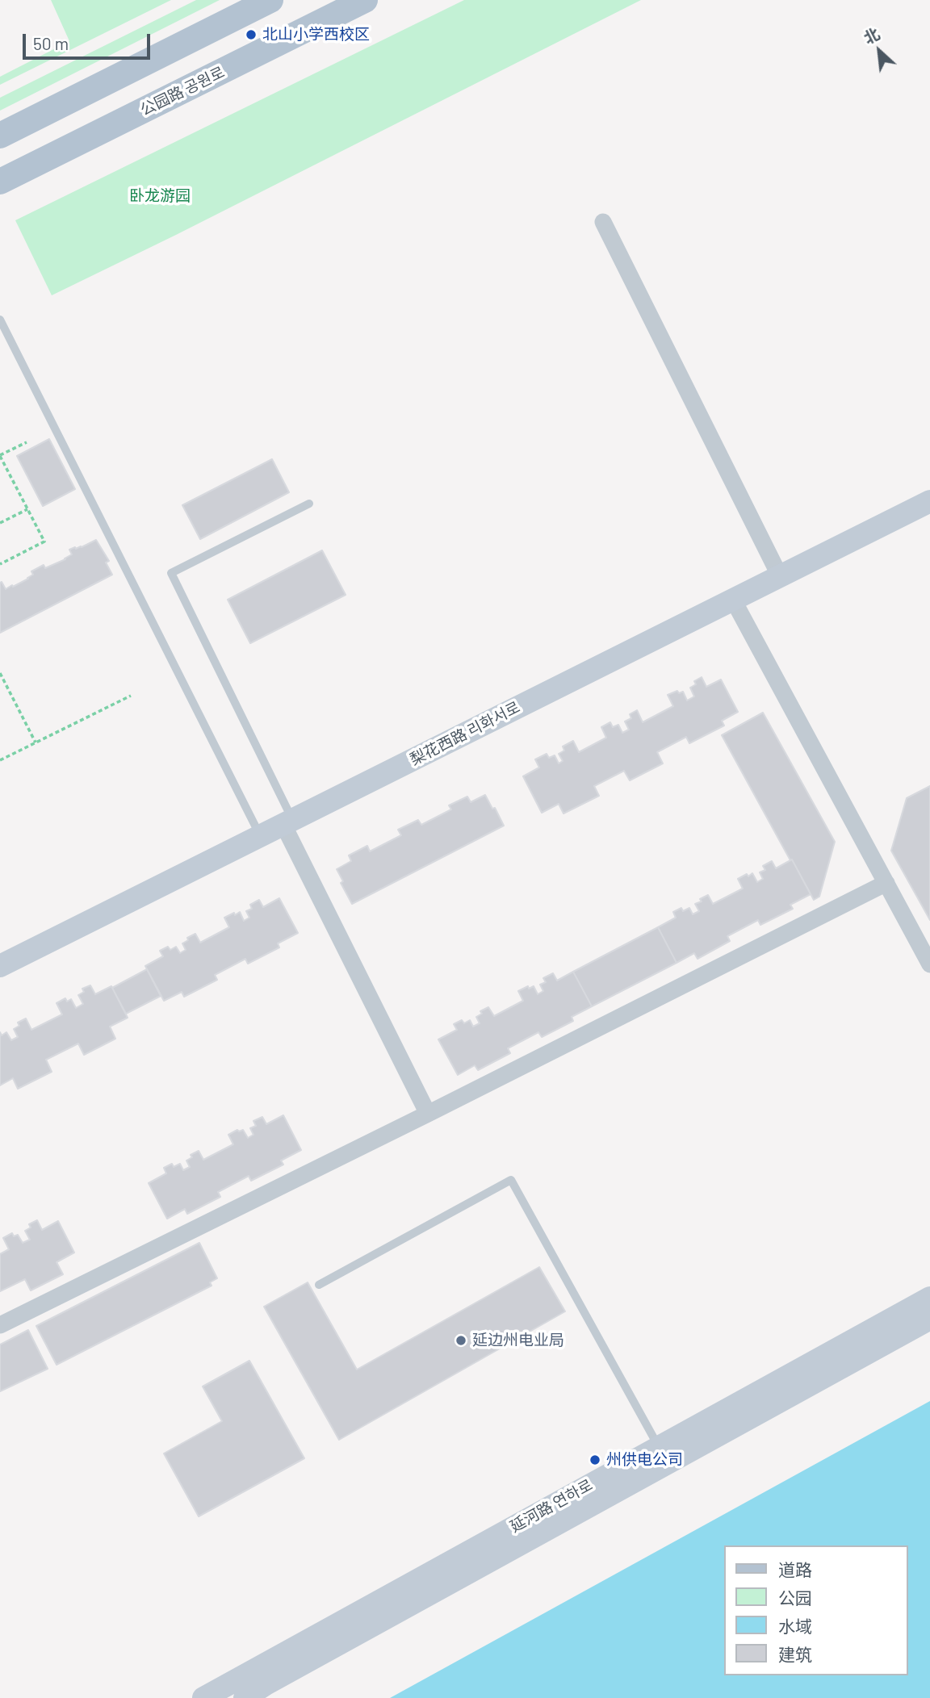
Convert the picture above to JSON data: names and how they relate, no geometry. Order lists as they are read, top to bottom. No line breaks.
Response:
{"streets":{"main road":["公园路 공원로","梨花西路 리화서로","延河路 연하로"]},"parks":["卧龙游园"],"places":["北山小学西校区","延边州电业局","州供电公司"],"legend":["道路","公园","水域","建筑"],"scale_bar":"50 m","north":"top left"}
